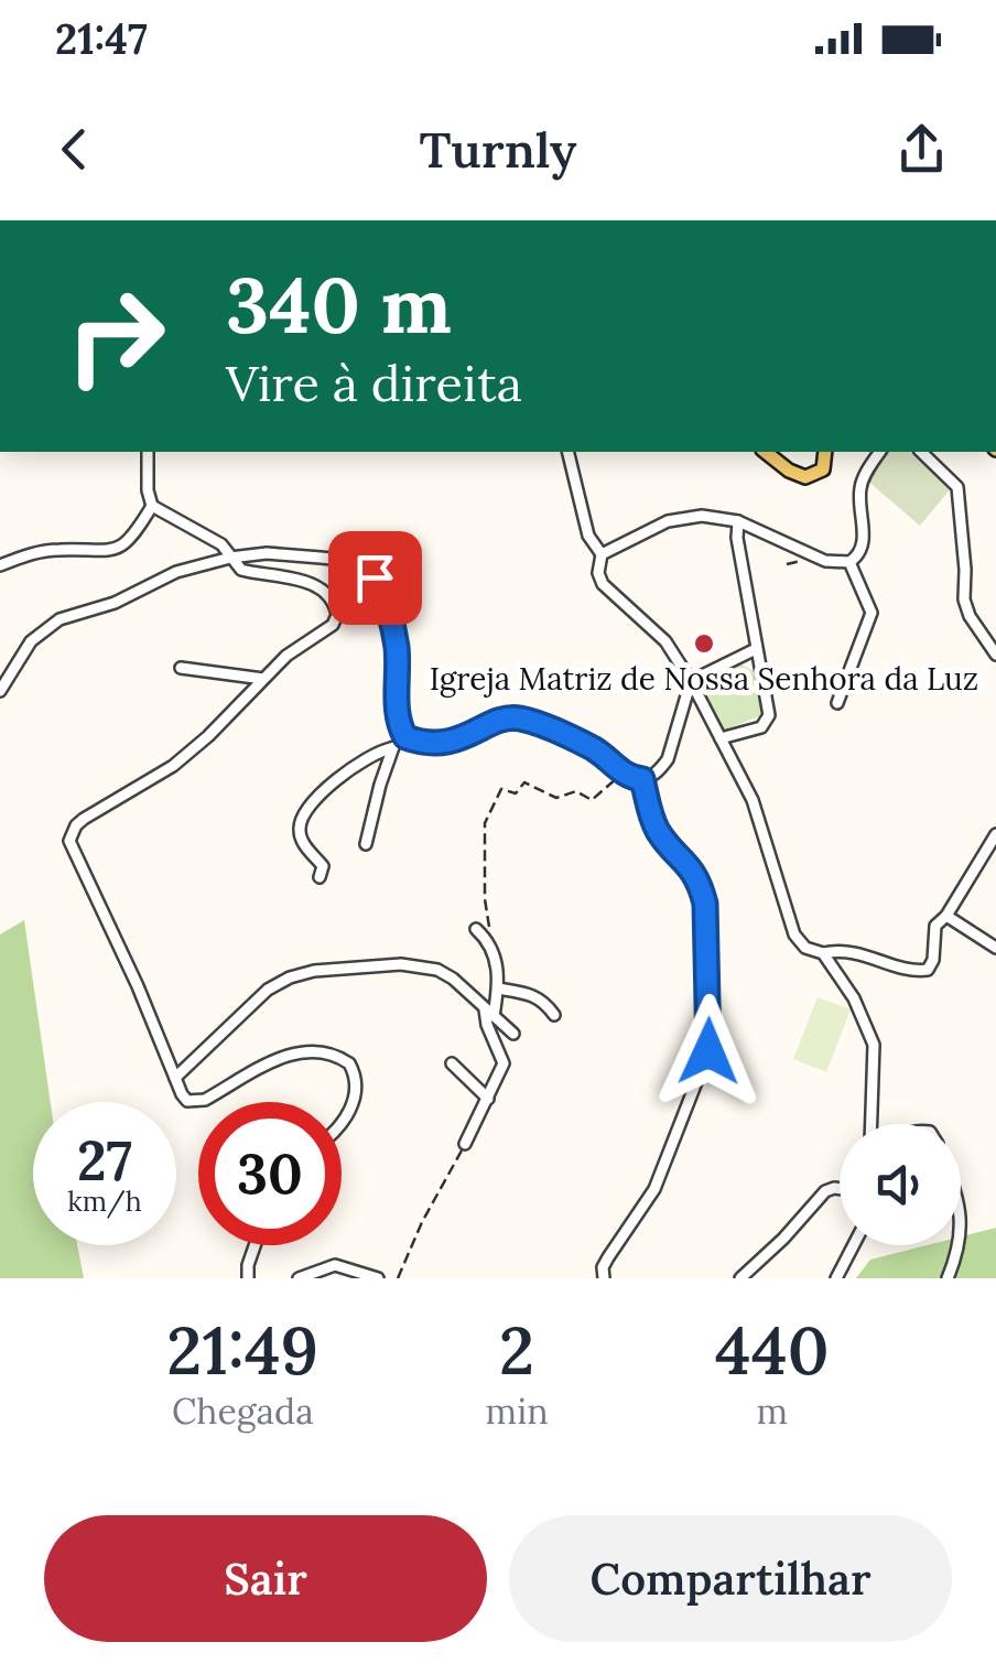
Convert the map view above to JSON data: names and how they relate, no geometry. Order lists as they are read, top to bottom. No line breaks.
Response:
{"places":["Igreja Matriz de Nossa Senhora da Luz"],"page":{"status":"21:47","header":"Turnly","turn":["340 m","Vire à direita"],"speed":"27 km/h","limit":"30","eta":["21:49","Chegada","2","min","440","m"],"buttons":["Sair","Compartilhar"]}}
